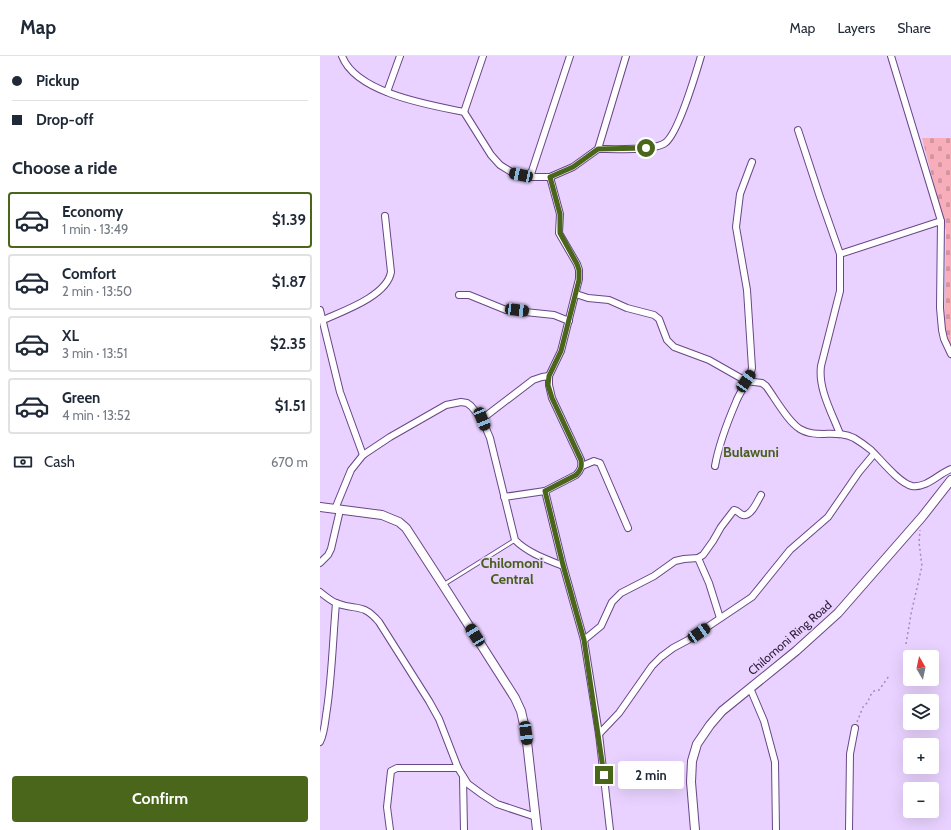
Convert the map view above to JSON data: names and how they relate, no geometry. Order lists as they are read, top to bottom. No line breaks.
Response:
{"streets":{"street":["Chilomoni Ring Road"]},"districts":["Bulawuni","Chilomoni Central"],"north":"top","page":{"header":"Map","nav":["Map","Layers","Share"],"banner":["Pickup","Drop-off"],"heading":"Choose a ride","list":[{"name":"Economy","note":"1 min · 13:49","value":"$1.39"},{"name":"Comfort","note":"2 min · 13:50","value":"$1.87"},{"name":"XL","note":"3 min · 13:51","value":"$2.35"},{"name":"Green","note":"4 min · 13:52","value":"$1.51"}],"pay":["Cash","670 m"],"map_buttons":["+","−"],"bubble":"2 min","buttons":"Confirm"}}
